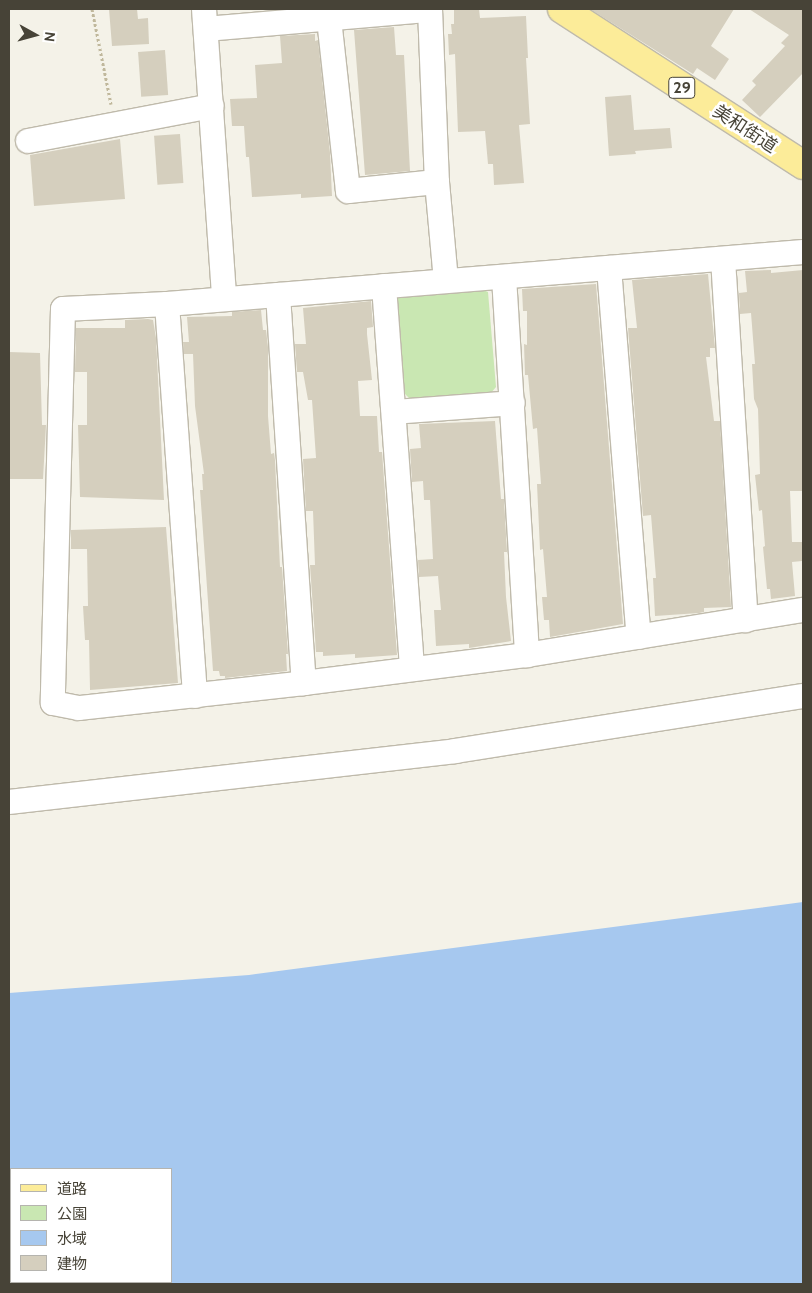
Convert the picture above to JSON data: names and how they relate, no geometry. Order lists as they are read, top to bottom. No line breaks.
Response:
{"streets":{"main road":["29","美和街道"]},"legend":["道路","公園","水域","建物"],"north":"right"}
